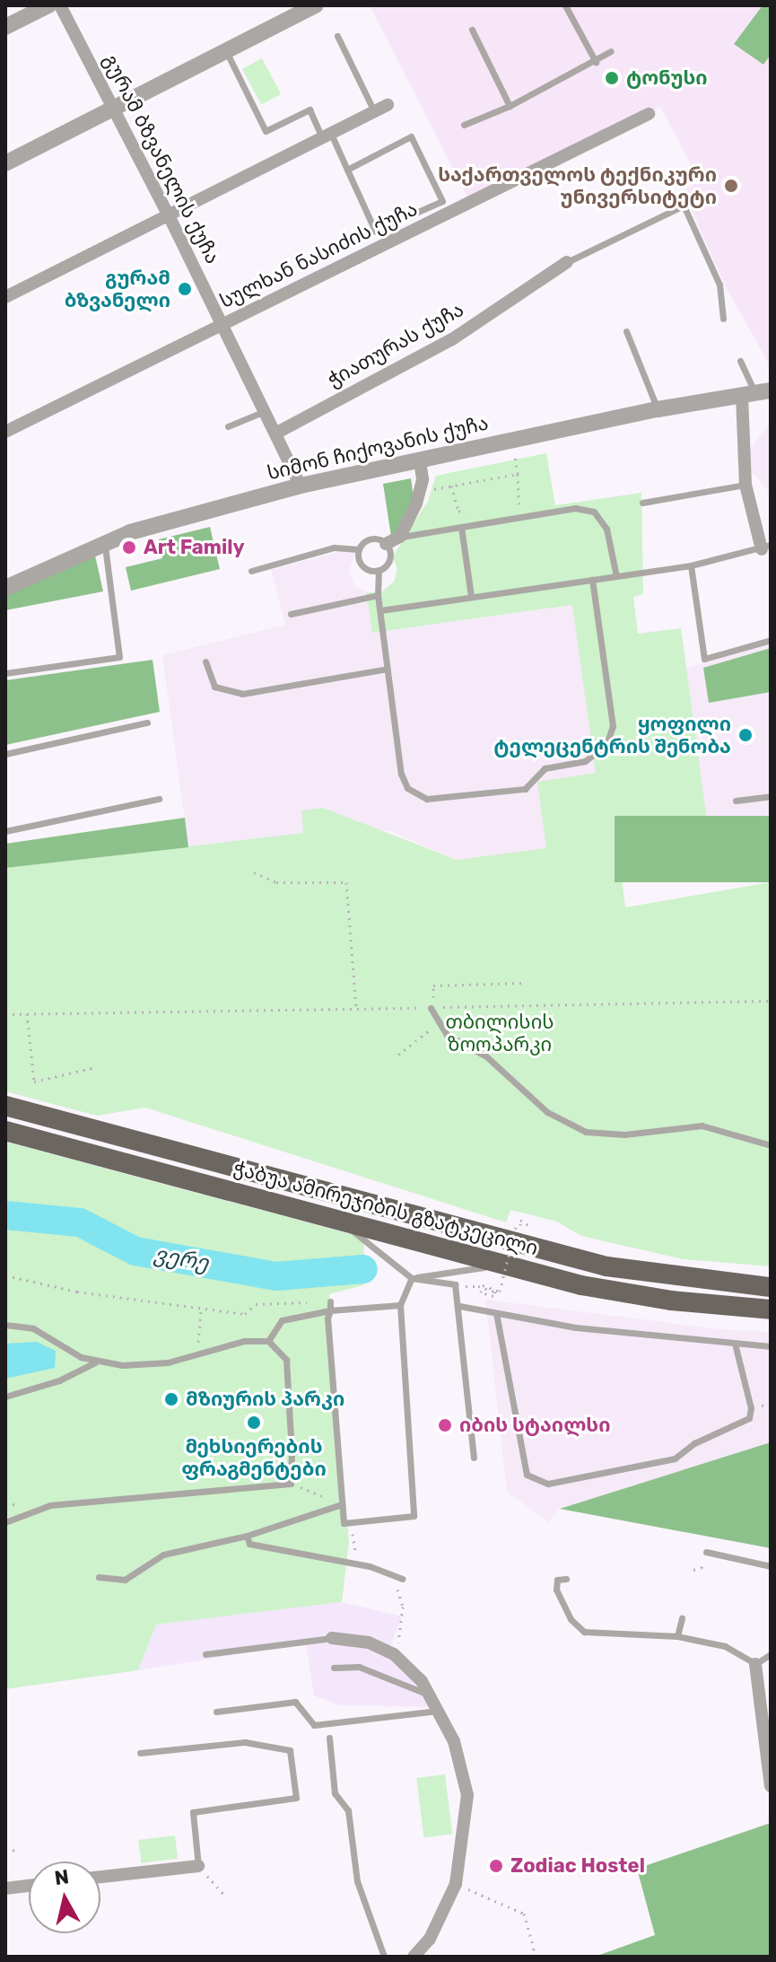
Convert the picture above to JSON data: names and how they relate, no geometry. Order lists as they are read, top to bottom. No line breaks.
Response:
{"streets":{"main road":["ჭაბუა ამირეჯიბის გზატკეცილი"],"street":["გურამ ბზვანელის ქუჩა","სულხან ნასიძის ქუჩა","ჭიათურას ქუჩა","სიმონ ჩიქოვანის ქუჩა"]},"crossings":[["გურამ ბზვანელის ქუჩა","სულხან ნასიძის ქუჩა"],["გურამ ბზვანელის ქუჩა","ჭიათურას ქუჩა"],["გურამ ბზვანელის ქუჩა","სიმონ ჩიქოვანის ქუჩა"]],"water":["ვერე"],"parks":["თბილისის ზოოპარკი"],"places":["ტონუსი","საქართველოს ტექნიკური უნივერსიტეტი","გურამ ბზვანელი","Art Family","ყოფილი ტელეცენტრის შენობა","მზიურის პარკი","მეხსიერების ფრაგმენტები","იბის სტაილსი","Zodiac Hostel"],"north":"top"}
